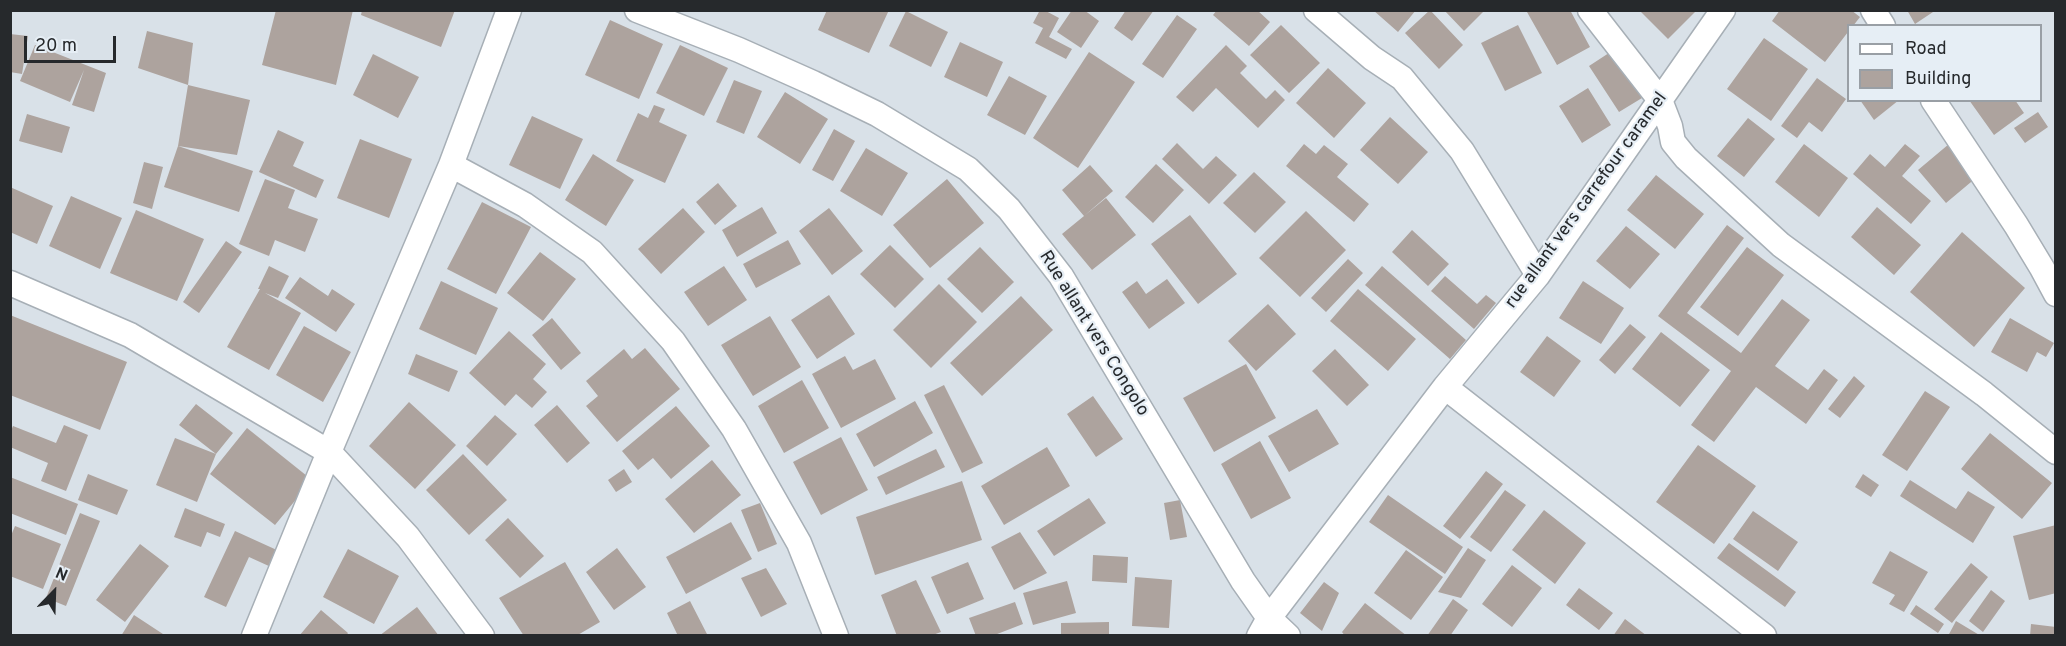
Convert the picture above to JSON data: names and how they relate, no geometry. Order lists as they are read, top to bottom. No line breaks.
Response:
{"streets":{"street":["rue allant vers carrefour caramel","Rue allant vers Congolo"]},"crossings":[["rue allant vers carrefour caramel","Rue allant vers Congolo"]],"legend":["Road","Building"],"scale_bar":"20 m","north":"top right"}
